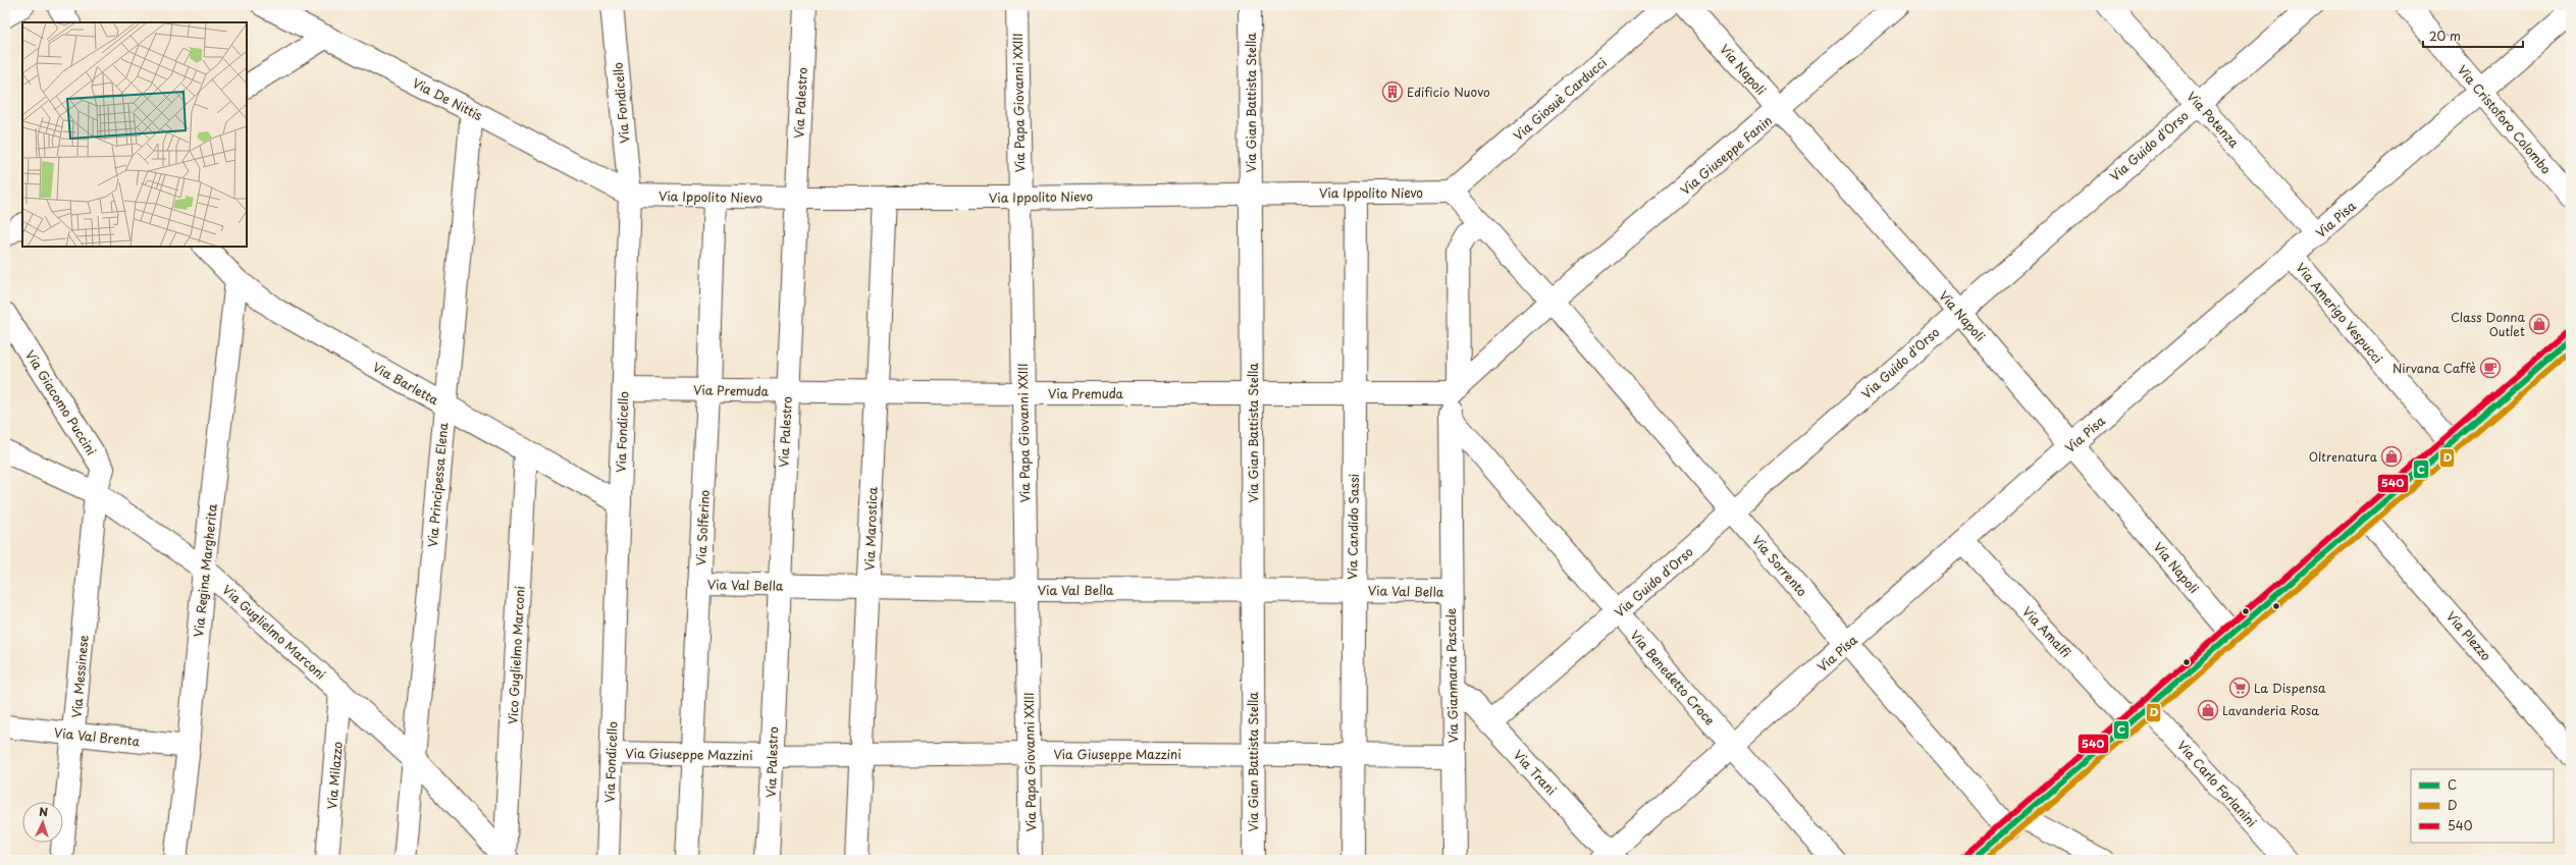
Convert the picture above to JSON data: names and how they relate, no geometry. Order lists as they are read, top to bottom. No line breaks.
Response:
{"streets":{"street":["Via Napoli","Via De Nittis","Via Giosuè Carducci","Via Fondicello","Via Palestro","Via Papa Giovanni XXIII","Via Gian Battista Stella","Via Potenza","Via Cristoforo Colombo","Via Guido d'Orso","Via Giuseppe Fanin","Via Ippolito Nievo","Via Pisa","Via Amerigo Vespucci","Via Barletta","Via Premuda","Via Giacomo Puccini","Via Principessa Elena","Via Candido Sassi","Via Solferino","Via Marostica","Via Sorrento","Via Regina Margherita","Via Val Bella","Via Guglielmo Marconi","Via Amalfi","Via Plezzo","Vico Guglielmo Marconi","Via Gianmaria Pascale","Via Messinese","Via Benedetto Croce","Via Val Brenta","Via Giuseppe Mazzini","Via Trani","Via Milazzo","Via Carlo Forlanini"]},"crossings":[["Via Napoli","Via Guido d'Orso"],["Via Napoli","Via Giuseppe Fanin"],["Via Napoli","Via Pisa"],["Via De Nittis","Via Fondicello"],["Via De Nittis","Via Ippolito Nievo"],["Via De Nittis","Via Principessa Elena"],["Via Giosuè Carducci","Via Ippolito Nievo"],["Via Giosuè Carducci","Via Sorrento"],["Via Fondicello","Via Ippolito Nievo"],["Via Fondicello","Via Barletta"],["Via Fondicello","Via Premuda"],["Via Fondicello","Via Giuseppe Mazzini"],["Via Palestro","Via Ippolito Nievo"],["Via Palestro","Via Premuda"],["Via Palestro","Via Val Bella"],["Via Palestro","Via Giuseppe Mazzini"],["Via Papa Giovanni XXIII","Via Ippolito Nievo"],["Via Papa Giovanni XXIII","Via Premuda"],["Via Papa Giovanni XXIII","Via Val Bella"],["Via Papa Giovanni XXIII","Via Giuseppe Mazzini"],["Via Gian Battista Stella","Via Ippolito Nievo"],["Via Gian Battista Stella","Via Premuda"],["Via Gian Battista Stella","Via Val Bella"],["Via Gian Battista Stella","Via Giuseppe Mazzini"],["Via Potenza","Via Guido d'Orso"],["Via Potenza","Via Pisa"],["Via Cristoforo Colombo","Via Pisa"],["Via Guido d'Orso","Via Sorrento"],["Via Guido d'Orso","Via Benedetto Croce"],["Via Guido d'Orso","Via Trani"],["Via Giuseppe Fanin","Via Premuda"],["Via Giuseppe Fanin","Via Sorrento"],["Via Giuseppe Fanin","Via Gianmaria Pascale"],["Via Ippolito Nievo","Via Candido Sassi"],["Via Ippolito Nievo","Via Solferino"],["Via Ippolito Nievo","Via Marostica"],["Via Ippolito Nievo","Via Sorrento"],["Via Pisa","Via Amerigo Vespucci"],["Via Pisa","Via Sorrento"],["Via Pisa","Via Amalfi"],["Via Pisa","Via Benedetto Croce"],["Via Pisa","Via Trani"],["Via Barletta","Via Principessa Elena"],["Via Barletta","Via Regina Margherita"],["Via Barletta","Vico Guglielmo Marconi"],["Via Premuda","Via Candido Sassi"],["Via Premuda","Via Solferino"],["Via Premuda","Via Marostica"],["Via Premuda","Via Gianmaria Pascale"],["Via Giacomo Puccini","Via Guglielmo Marconi"],["Via Giacomo Puccini","Via Messinese"],["Via Principessa Elena","Via Guglielmo Marconi"],["Via Candido Sassi","Via Val Bella"],["Via Candido Sassi","Via Giuseppe Mazzini"],["Via Solferino","Via Val Bella"],["Via Solferino","Via Giuseppe Mazzini"],["Via Marostica","Via Val Bella"],["Via Marostica","Via Giuseppe Mazzini"],["Via Sorrento","Via Gianmaria Pascale"],["Via Regina Margherita","Via Guglielmo Marconi"],["Via Regina Margherita","Via Val Brenta"],["Via Val Bella","Via Gianmaria Pascale"],["Via Guglielmo Marconi","Vico Guglielmo Marconi"],["Via Guglielmo Marconi","Via Messinese"],["Via Guglielmo Marconi","Via Milazzo"],["Via Gianmaria Pascale","Via Benedetto Croce"],["Via Gianmaria Pascale","Via Giuseppe Mazzini"],["Via Gianmaria Pascale","Via Trani"],["Via Messinese","Via Val Brenta"]],"places":{"building":["Edificio Nuovo"],"shop":["Class Donna Outlet","Oltrenatura","Lavanderia Rosa"],"cafe":["Nirvana Caffè"],"supermarket":["La Dispensa"]},"lines":["transit line 540","transit line C","transit line D"],"legend":["C","D","540"],"scale_bar":"20 m","north":"top"}
